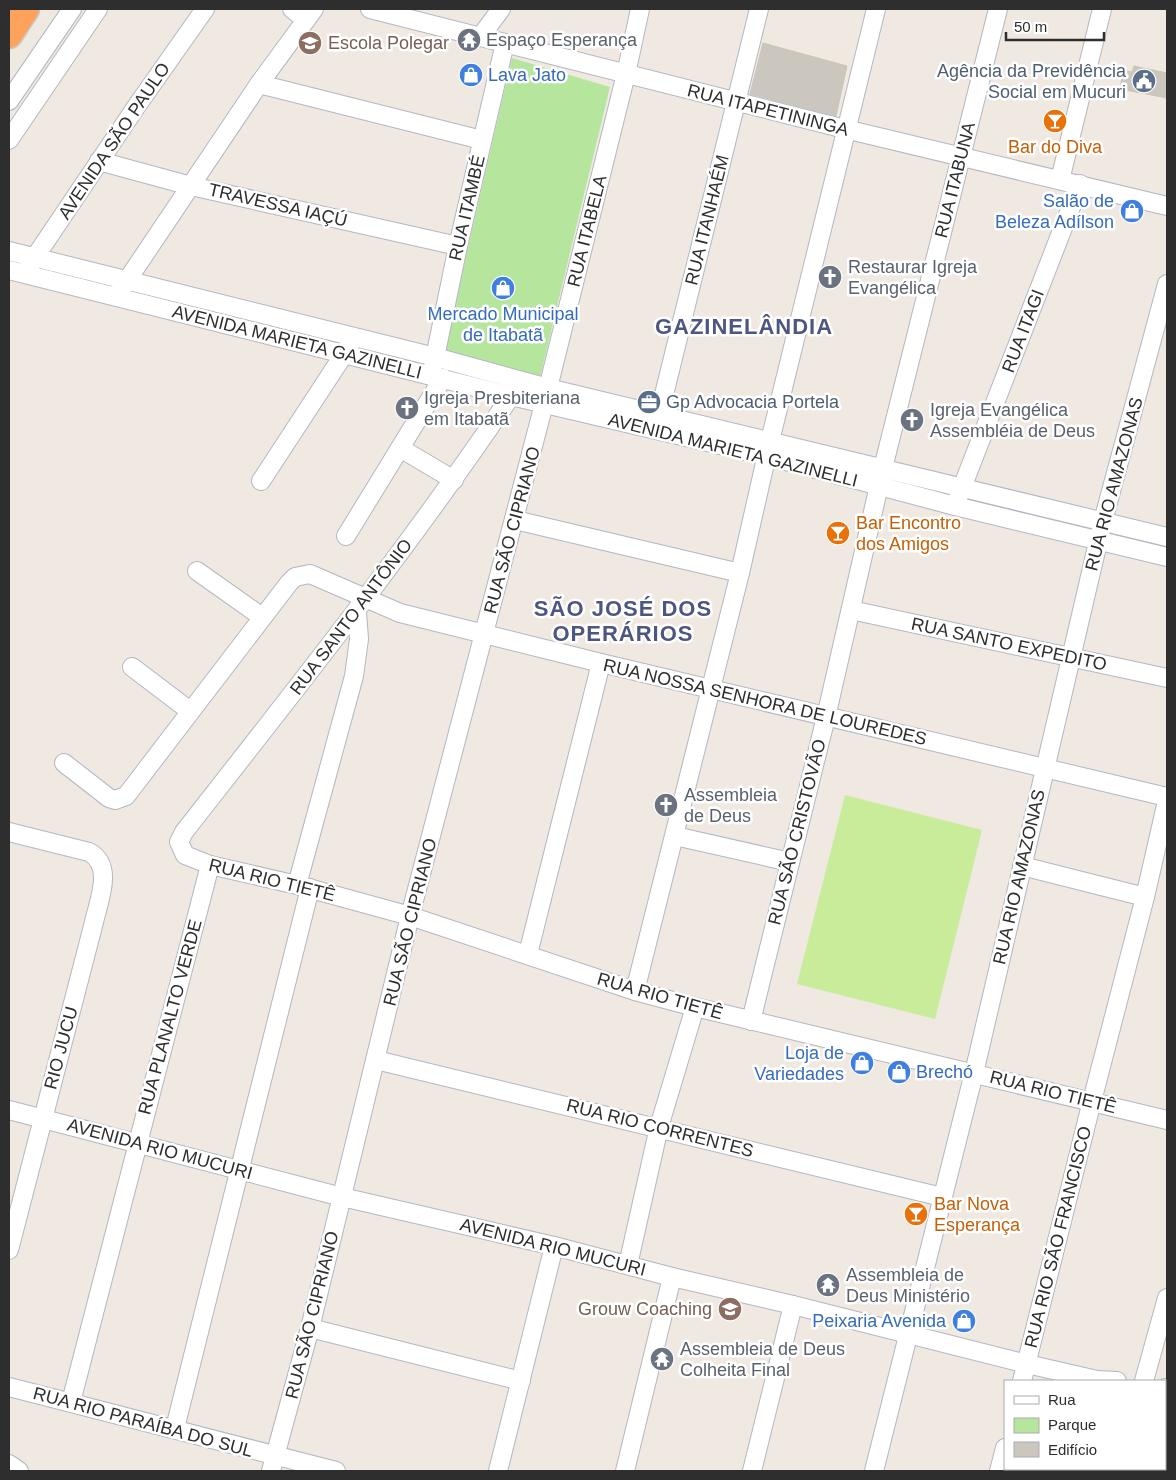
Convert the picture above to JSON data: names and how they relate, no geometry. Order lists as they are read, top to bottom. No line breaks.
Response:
{"streets":{"street":["RUA ITAPETININGA","AVENIDA SÃO PAULO","RUA ITABUNA","TRAVESSA IAÇÚ","RUA ITAMBÉ","RUA ITANHAÉM","RUA ITABELA","RUA ITAGI","AVENIDA MARIETA GAZINELLI","RUA RIO AMAZONAS","RUA SÃO CIPRIANO","RUA SANTO ANTÔNIO","RUA SANTO EXPEDITO","RUA NOSSA SENHORA DE LOUREDES","RUA SÃO CRISTOVÃO","RUA RIO TIETÊ","RUA PLANALTO VERDE","RIO JUCU","RUA RIO CORRENTES","AVENIDA RIO MUCURI","RUA RIO SÃO FRANCISCO","RUA RIO PARAÍBA DO SUL"]},"crossings":[["RUA ITAPETININGA","RUA ITABUNA"],["RUA ITAPETININGA","RUA ITAMBÉ"],["RUA ITAPETININGA","RUA ITANHAÉM"],["RUA ITAPETININGA","RUA ITABELA"],["RUA ITAPETININGA","RUA ITAGI"],["AVENIDA SÃO PAULO","TRAVESSA IAÇÚ"],["AVENIDA SÃO PAULO","AVENIDA MARIETA GAZINELLI"],["RUA ITABUNA","AVENIDA MARIETA GAZINELLI"],["RUA ITABUNA","RUA SÃO CRISTOVÃO"],["TRAVESSA IAÇÚ","RUA ITAMBÉ"],["RUA ITAMBÉ","AVENIDA MARIETA GAZINELLI"],["RUA ITANHAÉM","AVENIDA MARIETA GAZINELLI"],["RUA ITABELA","AVENIDA MARIETA GAZINELLI"],["RUA ITABELA","RUA SÃO CIPRIANO"],["RUA ITAGI","AVENIDA MARIETA GAZINELLI"],["AVENIDA MARIETA GAZINELLI","RUA RIO AMAZONAS"],["AVENIDA MARIETA GAZINELLI","RUA SÃO CIPRIANO"],["AVENIDA MARIETA GAZINELLI","RUA SANTO ANTÔNIO"],["AVENIDA MARIETA GAZINELLI","RUA SÃO CRISTOVÃO"],["RUA RIO AMAZONAS","RUA SANTO EXPEDITO"],["RUA RIO AMAZONAS","RUA NOSSA SENHORA DE LOUREDES"],["RUA RIO AMAZONAS","RUA RIO TIETÊ"],["RUA RIO AMAZONAS","RUA RIO CORRENTES"],["RUA RIO AMAZONAS","AVENIDA RIO MUCURI"],["RUA SÃO CIPRIANO","RUA NOSSA SENHORA DE LOUREDES"],["RUA SÃO CIPRIANO","RUA RIO TIETÊ"],["RUA SÃO CIPRIANO","RUA RIO CORRENTES"],["RUA SÃO CIPRIANO","AVENIDA RIO MUCURI"],["RUA SÃO CIPRIANO","RUA RIO PARAÍBA DO SUL"],["RUA SANTO ANTÔNIO","RUA NOSSA SENHORA DE LOUREDES"],["RUA SANTO ANTÔNIO","RUA RIO TIETÊ"],["RUA SANTO EXPEDITO","RUA SÃO CRISTOVÃO"],["RUA NOSSA SENHORA DE LOUREDES","RUA SÃO CRISTOVÃO"],["RUA SÃO CRISTOVÃO","RUA RIO TIETÊ"],["RUA RIO TIETÊ","RUA PLANALTO VERDE"],["RUA RIO TIETÊ","RUA RIO SÃO FRANCISCO"],["RUA PLANALTO VERDE","AVENIDA RIO MUCURI"],["RUA PLANALTO VERDE","RUA RIO PARAÍBA DO SUL"],["RIO JUCU","AVENIDA RIO MUCURI"],["AVENIDA RIO MUCURI","RUA RIO SÃO FRANCISCO"]],"districts":["GAZINELÂNDIA","SÃO JOSÉ DOS OPERÁRIOS"],"places":{"temple":["Espaço Esperança","Assembleia de Deus Ministério","Assembleia de Deus Colheita Final"],"school or university":["Escola Polegar","Grouw Coaching"],"shop":["Lava Jato","Salão de Beleza Adílson","Mercado Municipal de Itabatã","Loja de Variedades","Brechó","Peixaria Avenida"],"public building":["Agência da Previdência Social em Mucuri"],"bar":["Bar do Diva","Bar Encontro dos Amigos","Bar Nova Esperança"],"church":["Restaurar Igreja Evangélica","Igreja Presbiteriana em Itabatã","Igreja Evangélica Assembléia de Deus","Assembleia de Deus"],"office":["Gp Advocacia Portela"]},"legend":["Rua","Parque","Edifício"],"scale_bar":"50 m"}
